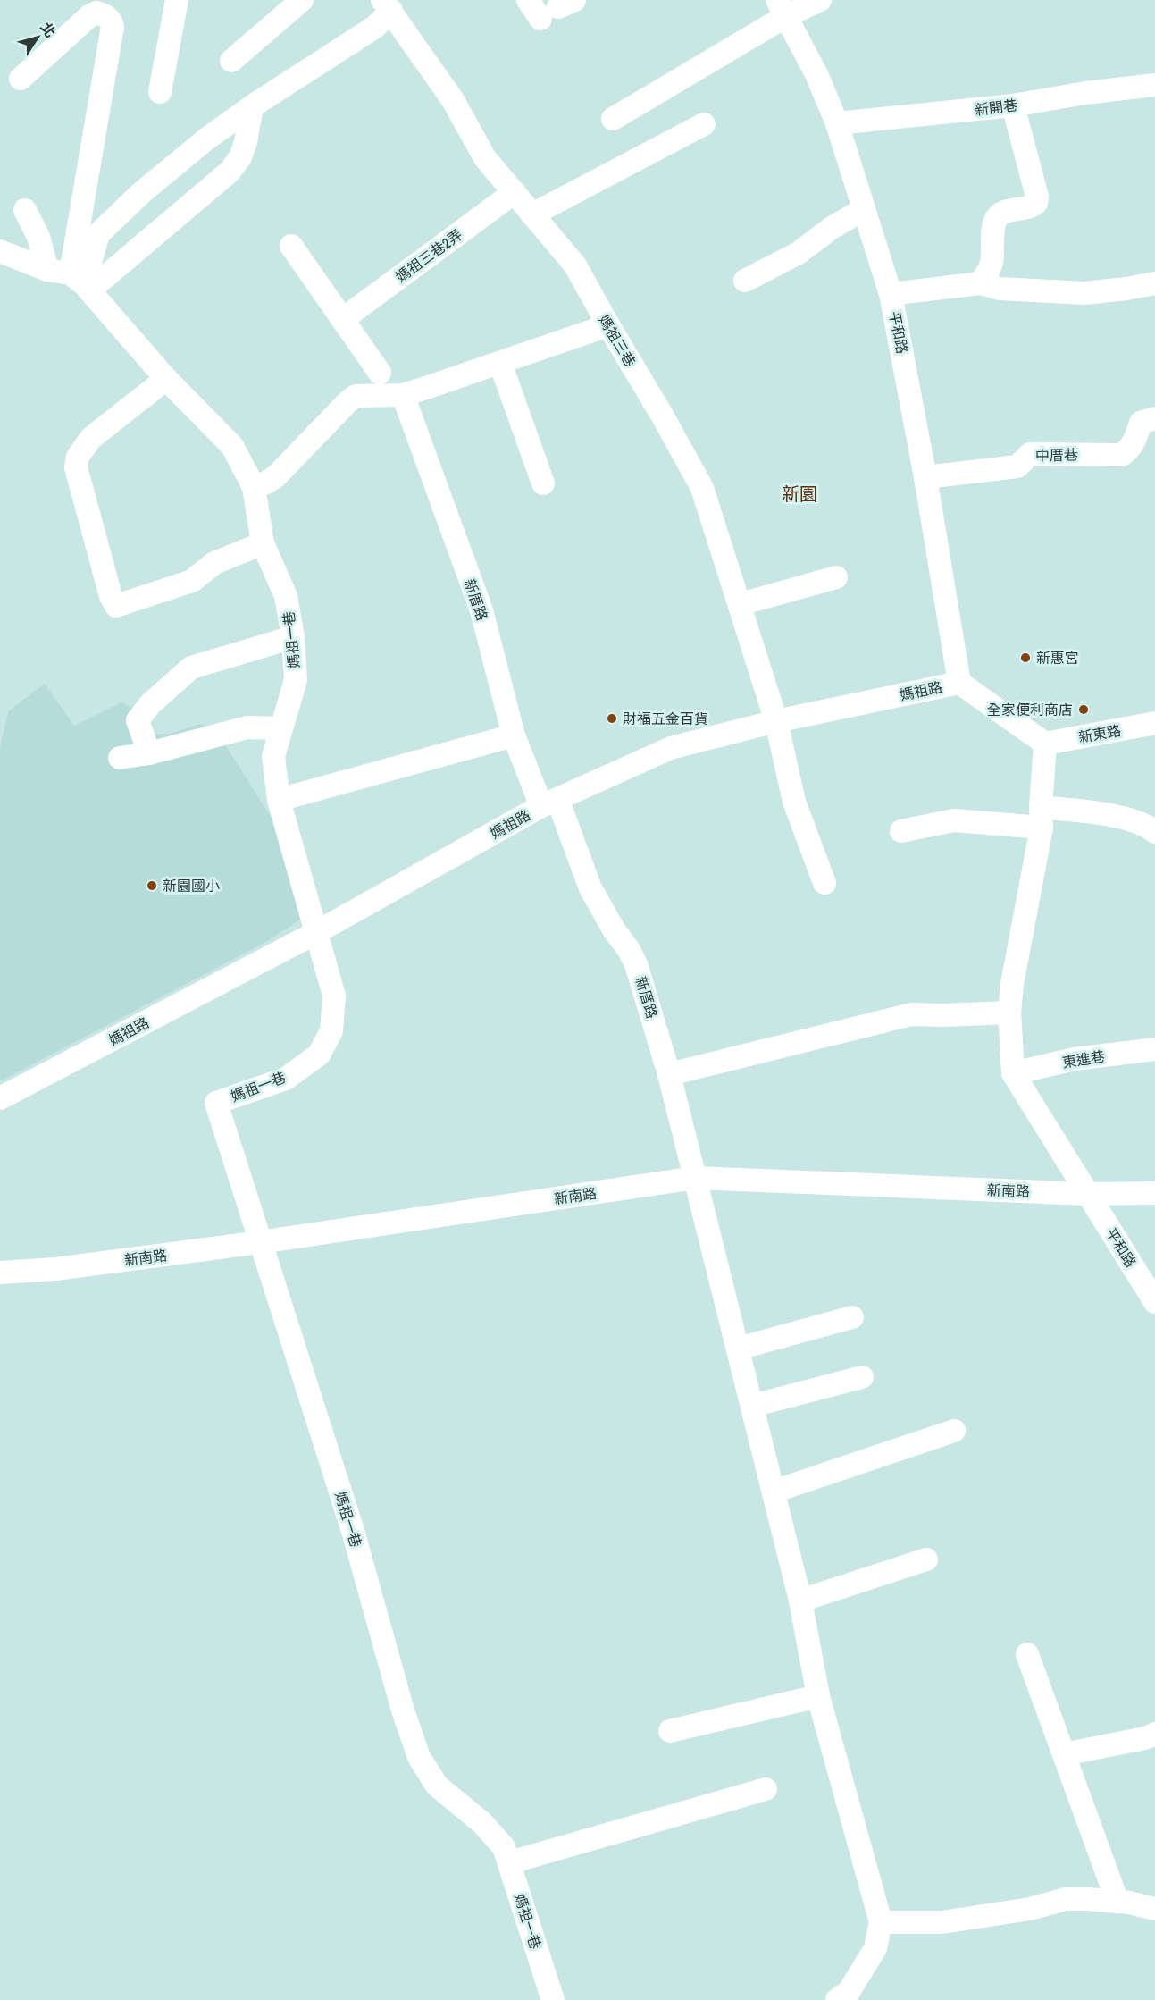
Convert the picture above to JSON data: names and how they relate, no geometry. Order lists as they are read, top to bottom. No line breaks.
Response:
{"streets":{"street":["新開巷","媽祖三巷2弄","平和路","媽祖三巷","中厝巷","新厝路","媽祖一巷","媽祖路","新東路","東進巷","新南路"]},"crossings":[["新開巷","平和路"],["媽祖三巷2弄","媽祖三巷"],["平和路","中厝巷"],["平和路","媽祖路"],["平和路","東進巷"],["平和路","新南路"],["媽祖三巷","媽祖路"],["新厝路","媽祖路"],["新厝路","新南路"],["媽祖一巷","媽祖路"],["媽祖一巷","新南路"],["媽祖路","新東路"]],"districts":["新園"],"places":["新惠宮","全家便利商店","財福五金百貨","新園國小"],"north":"top right"}
